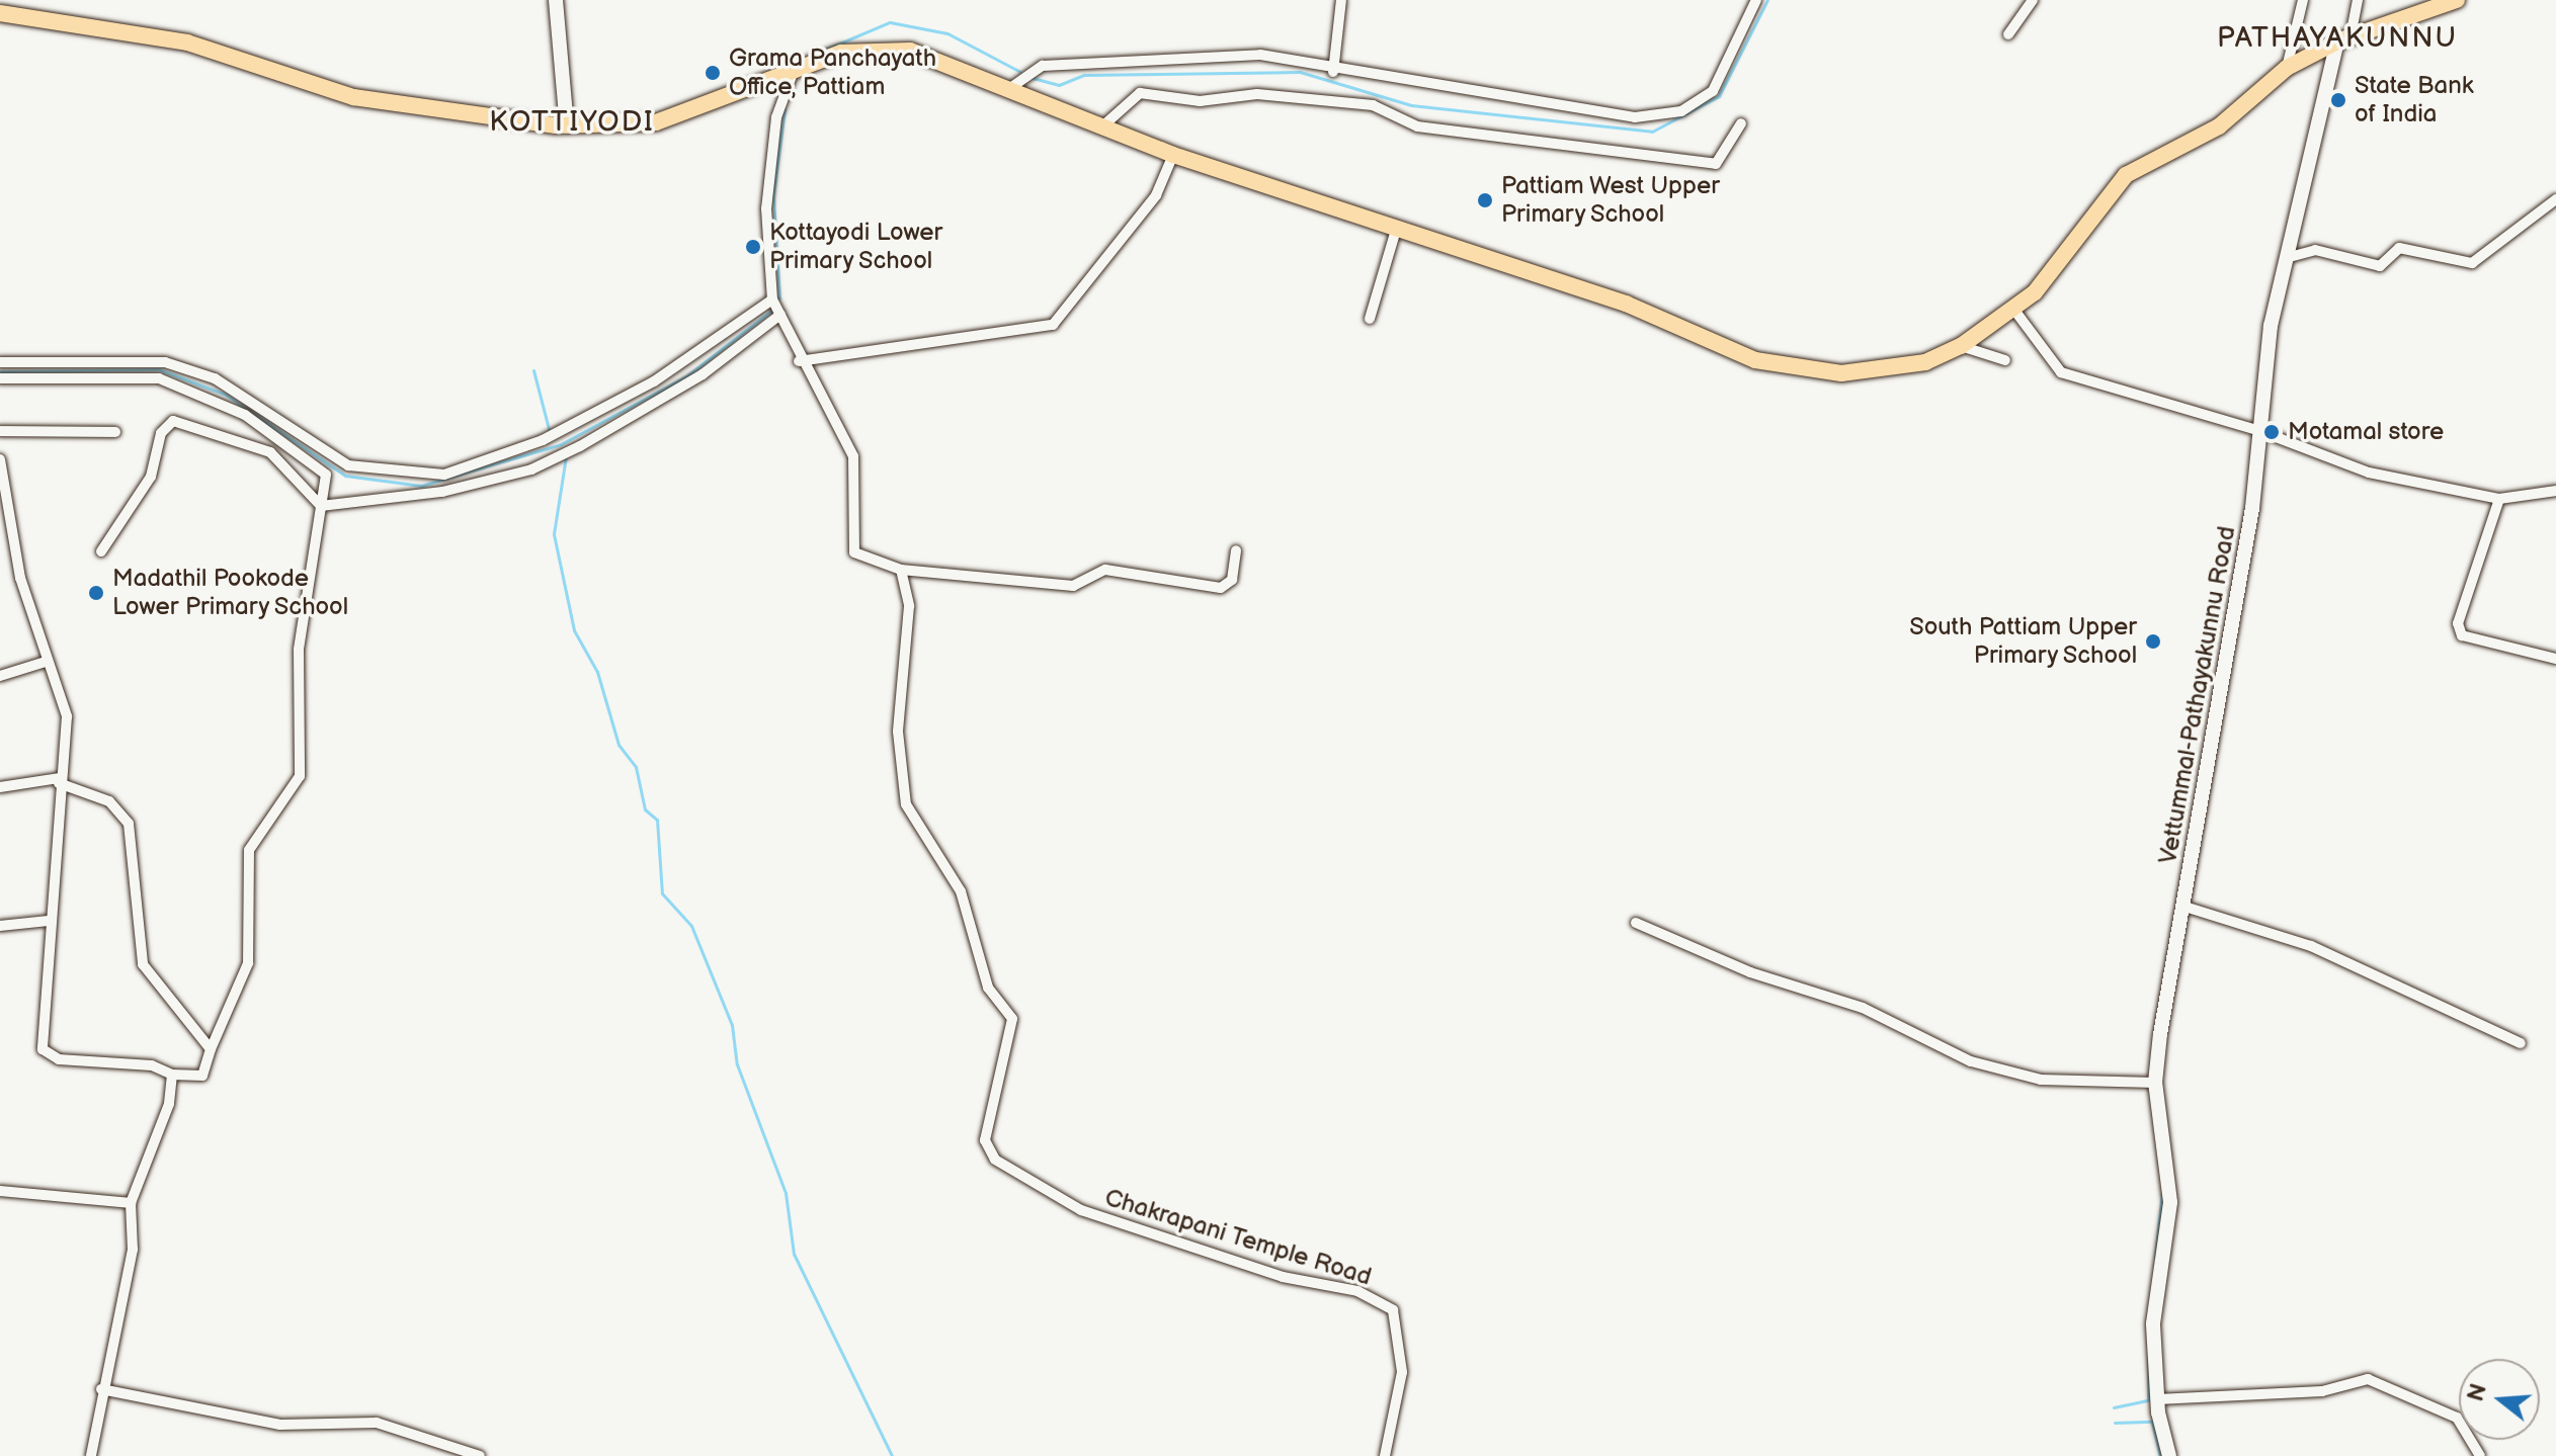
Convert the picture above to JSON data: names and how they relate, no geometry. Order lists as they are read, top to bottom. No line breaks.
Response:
{"streets":{"main road":["Vettummal-Pathayakunnu Road"],"street":["Chakrapani Temple Road"]},"districts":["PATHAYAKUNNU","KOTTIYODI"],"places":["Grama Panchayath Office, Pattiam","State Bank of India","Pattiam West Upper Primary School","Kottayodi Lower Primary School","Motamal store","Madathil Pookode Lower Primary School","South Pattiam Upper Primary School"],"north":"left"}
